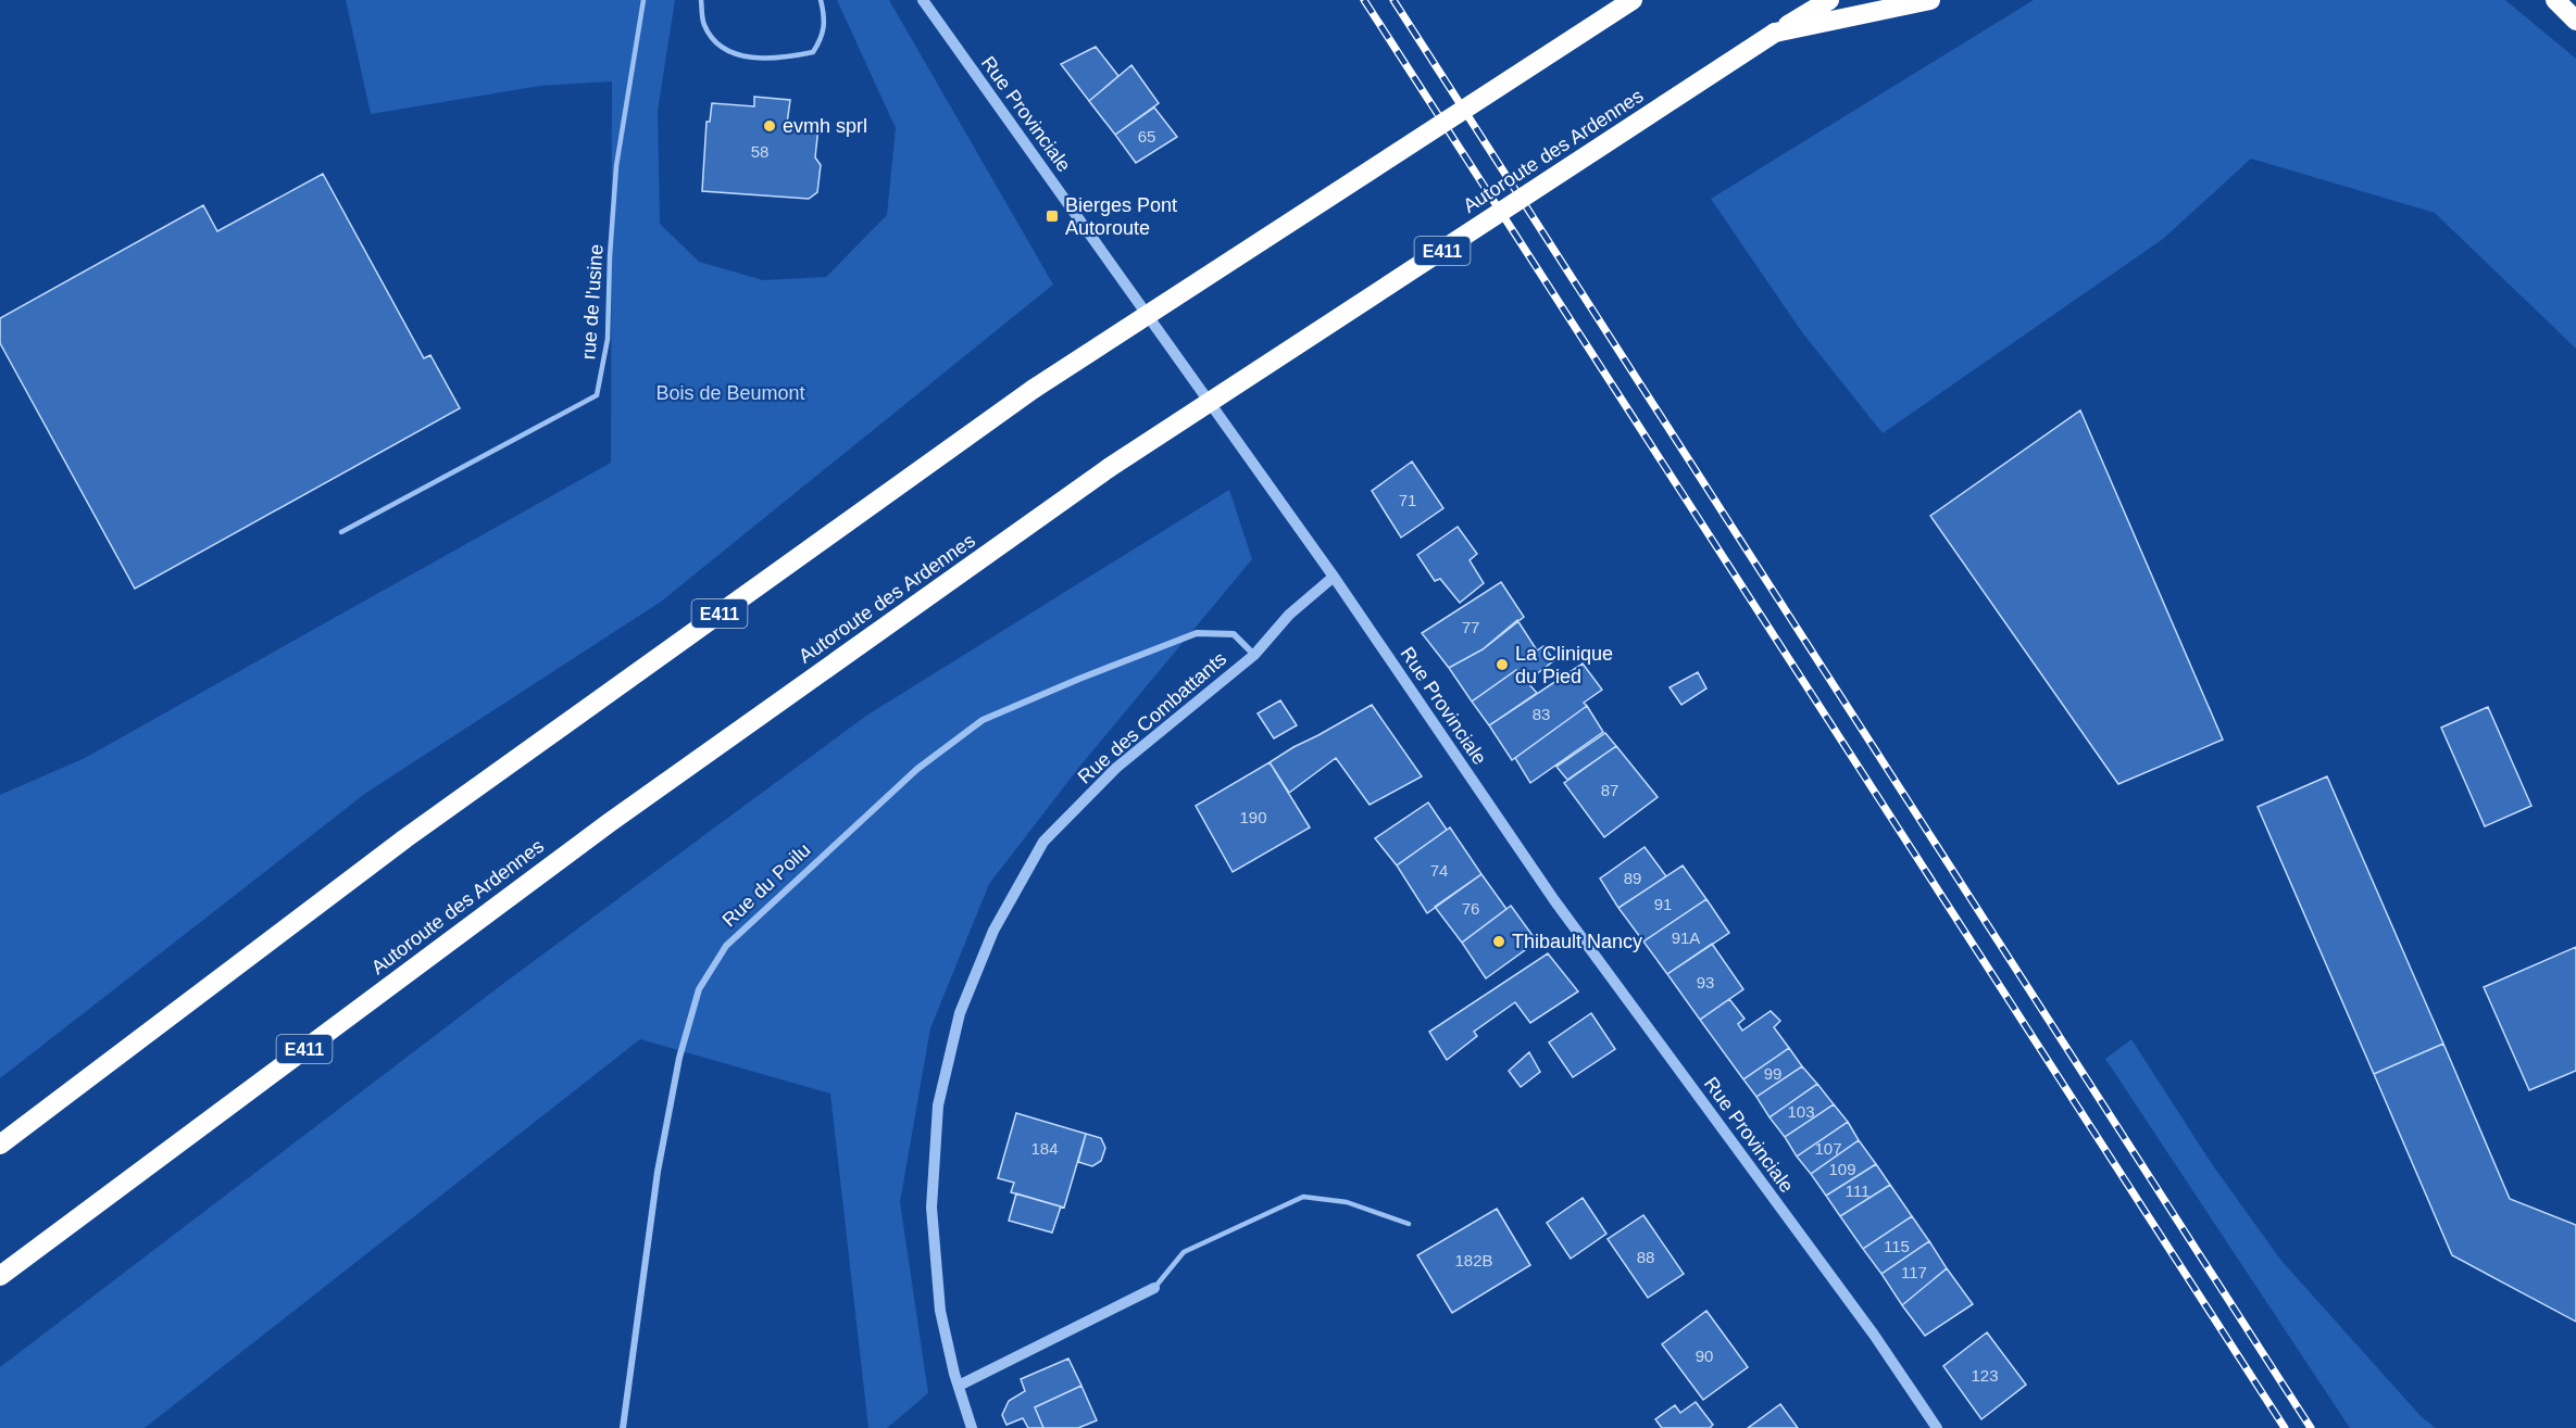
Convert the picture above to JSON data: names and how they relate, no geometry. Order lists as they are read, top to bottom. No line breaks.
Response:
{"streets":{"highway":["Autoroute des Ardennes","E411"],"street":["Rue Provinciale","Rue des Combattants","Rue du Poilu"],"lane":["rue de l'usine"]},"crossings":[["Rue Provinciale","Rue des Combattants"],["Rue des Combattants","Rue du Poilu"]],"parks":["Bois de Beumont"],"places":{"other":["evmh sprl","La Clinique du Pied","Thibault Nancy"],"transit":["Bierges Pont Autoroute"]},"house_numbers":["65","58","71","77","83","87","190","74","89","91","76","91A","93","99","103","184","107","109","111","115","88","182B","117","90","123"]}
